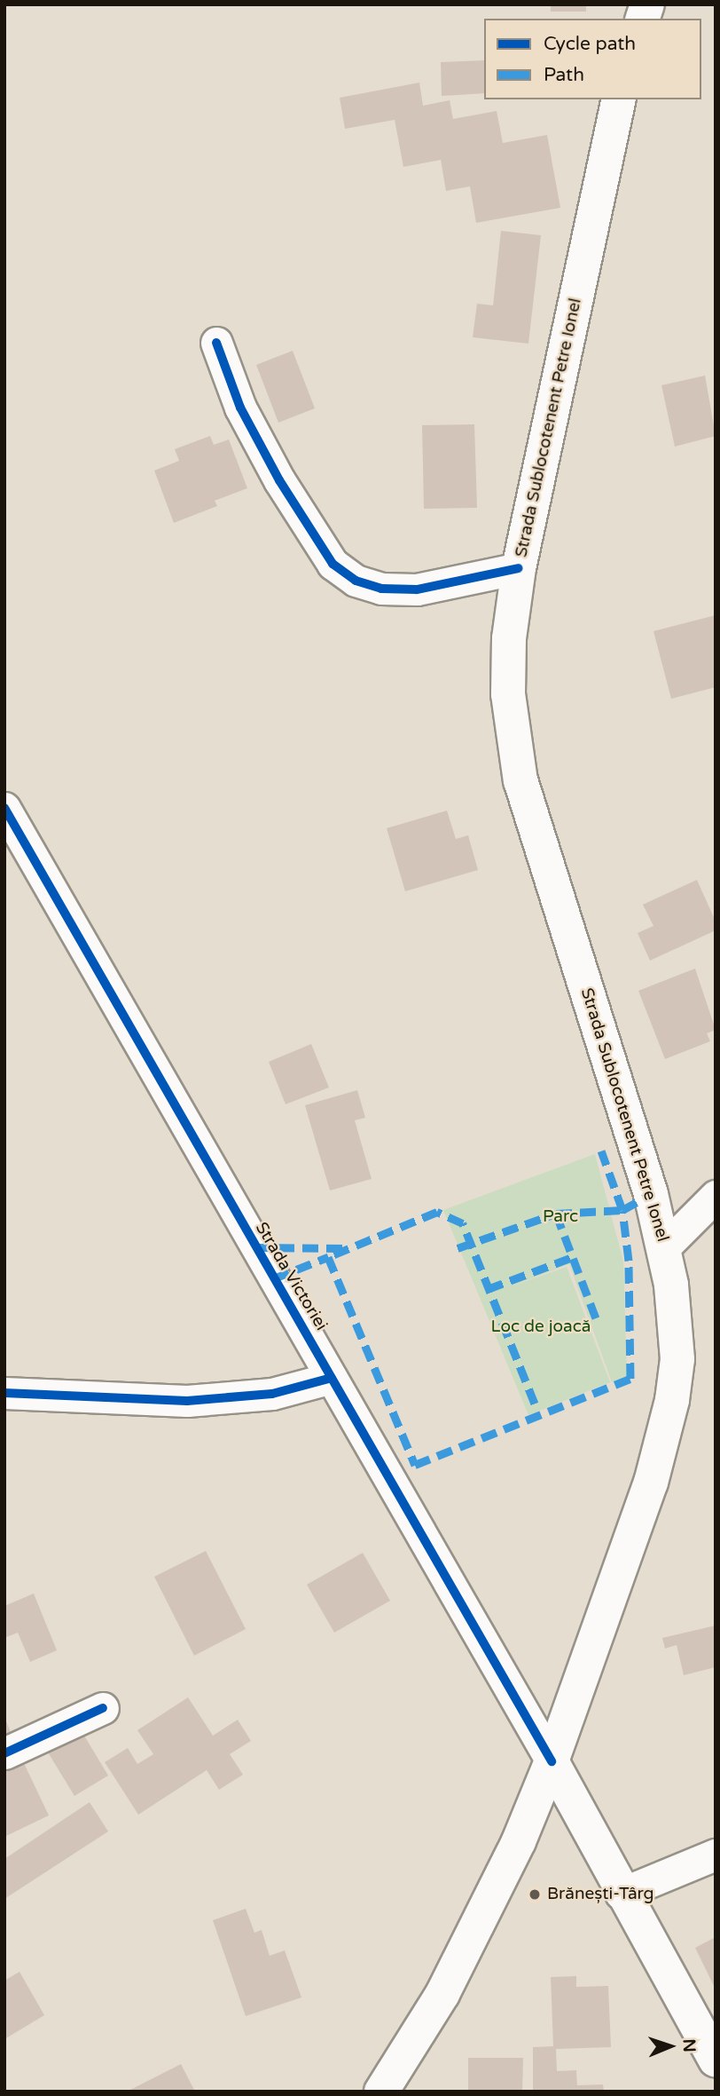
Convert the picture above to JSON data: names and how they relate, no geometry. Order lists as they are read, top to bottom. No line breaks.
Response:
{"streets":{"main road":["Strada Sublocotenent Petre Ionel","Strada Victoriei"]},"crossings":[["Strada Sublocotenent Petre Ionel","Strada Victoriei"]],"parks":["Parc","Loc de joacă"],"places":["Brănești-Târg"],"legend":["Cycle path","Path"],"north":"right"}
